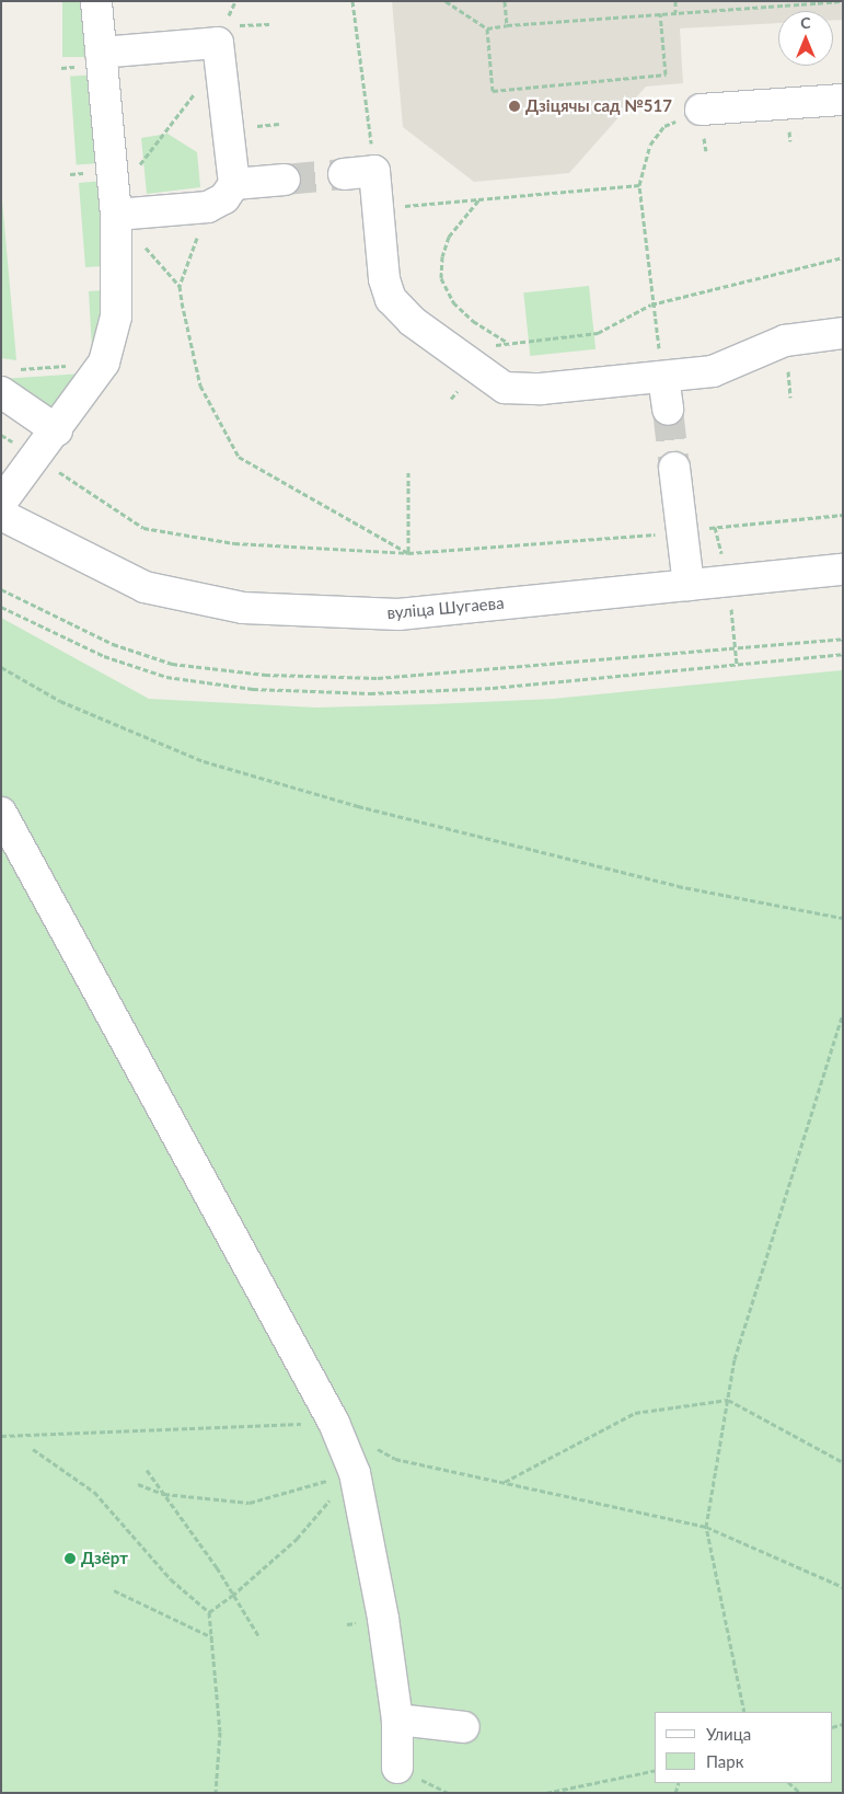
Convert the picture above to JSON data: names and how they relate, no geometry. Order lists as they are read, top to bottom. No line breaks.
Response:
{"streets":{"street":["вуліца Шугаева"]},"places":["Дзіцячы сад №517","Дзёрт"],"legend":["Улица","Парк"],"north":"top"}
